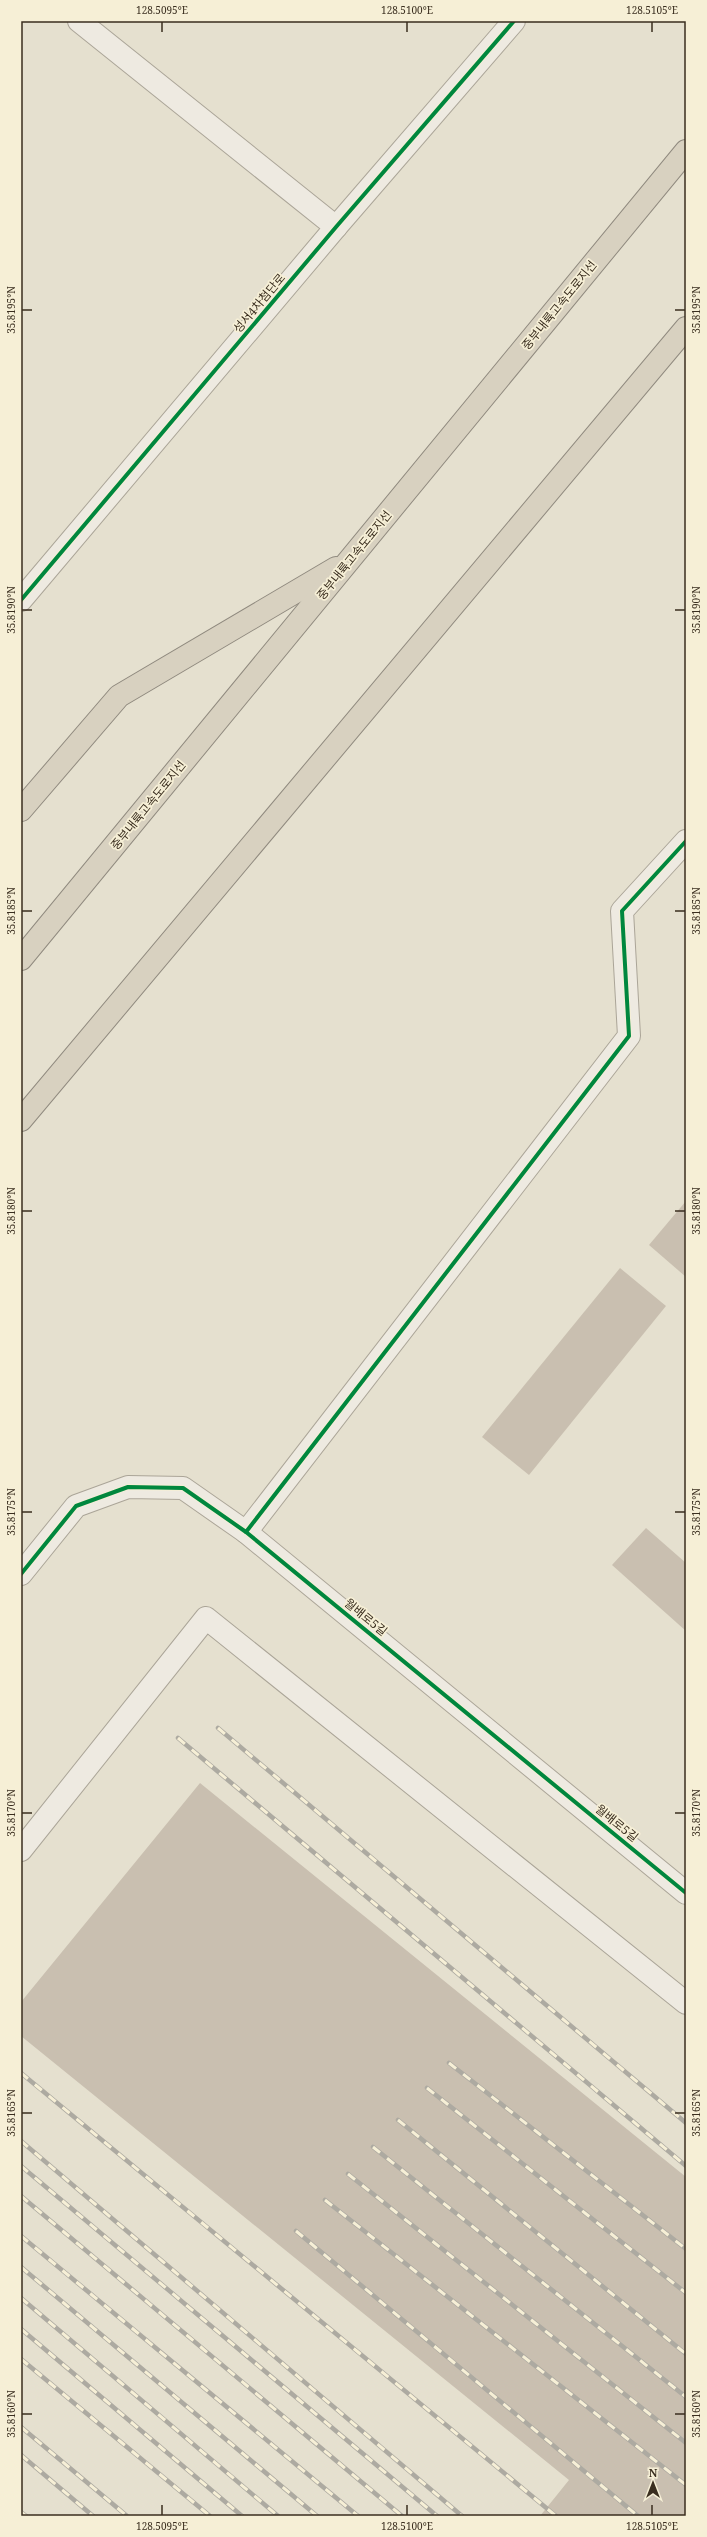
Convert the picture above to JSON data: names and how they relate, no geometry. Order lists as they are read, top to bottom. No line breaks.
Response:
{"streets":{"highway":["중부내륙고속도로지선"],"street":["성서4차첨단로","월배로5길"]},"north":"top","coordinates":["128.5095°E","128.5100°E","128.5105°E","35.8195°N","35.8190°N","35.8185°N","35.8180°N","35.8175°N","35.8170°N","35.8165°N","35.8160°N"]}
